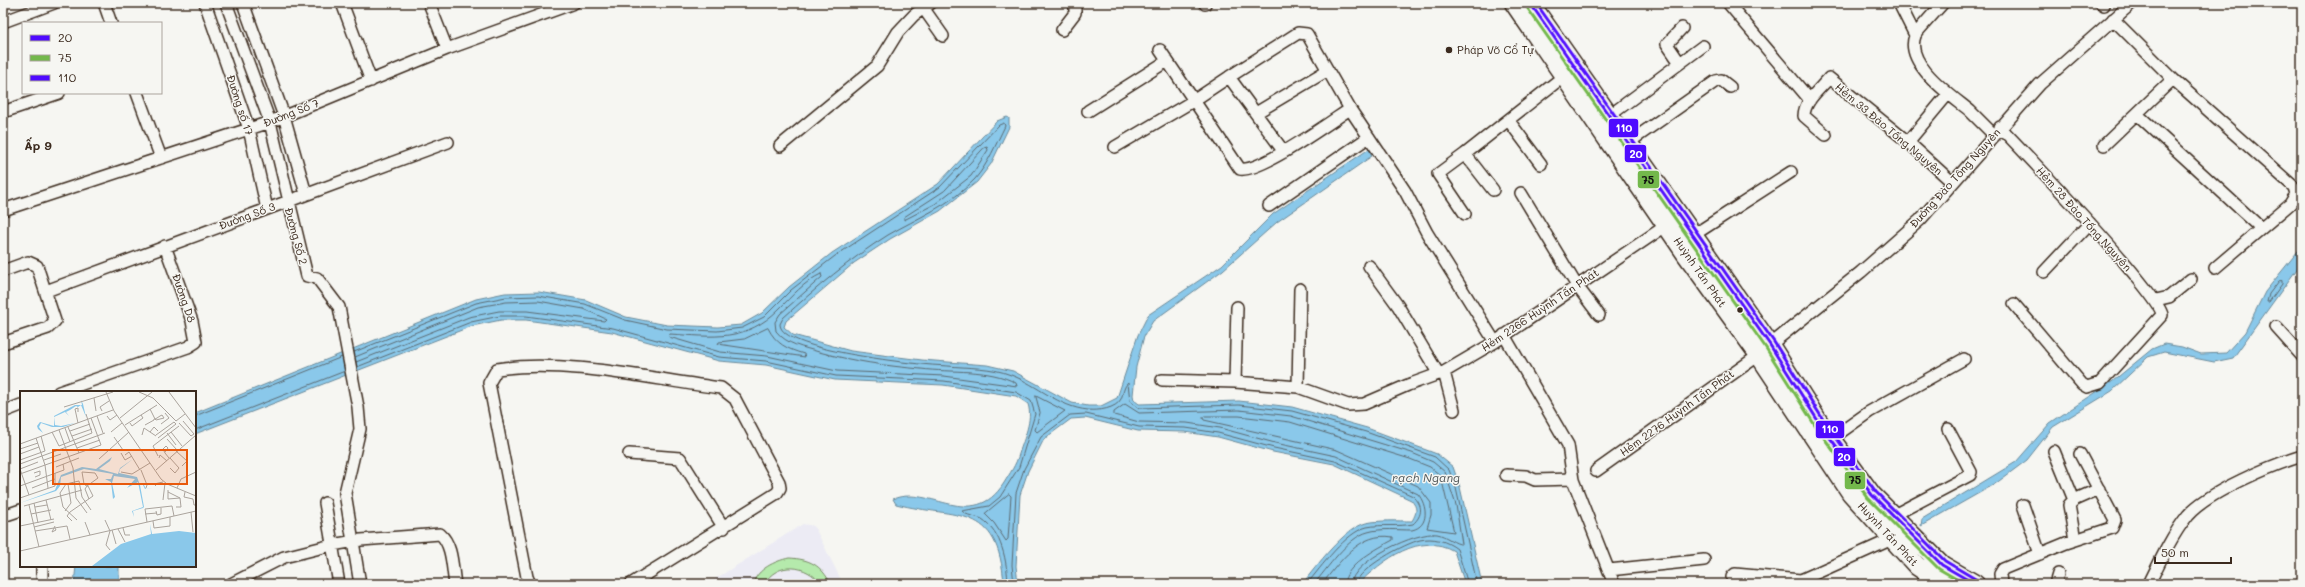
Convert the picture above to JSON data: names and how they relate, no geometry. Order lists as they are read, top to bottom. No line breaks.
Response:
{"streets":{"main road":["Huỳnh Tấn Phát"],"street":["Đường số 17","Đường Số 7","Hẻm 33 Đào Tống Nguyên","Đường Đào Tông Nguyên","Đường Số 3","Hẻm 28 Đào Tống Nguyên","Đường Số 2","Đường D8","Hẻm 2266 Huỳnh Tấn Phát","Hẻm 2276 Huỳnh Tấn Phát"]},"crossings":[["Đường số 17","Đường Số 7"],["Đường số 17","Đường Số 3"],["Đường số 17","Đường Số 2"],["Hẻm 33 Đào Tống Nguyên","Đường Đào Tông Nguyên"],["Đường Đào Tông Nguyên","Hẻm 28 Đào Tống Nguyên"],["Đường Đào Tông Nguyên","Huỳnh Tấn Phát"],["Đường Đào Tông Nguyên","Hẻm 2276 Huỳnh Tấn Phát"],["Đường Số 3","Đường Số 2"],["Đường Số 3","Đường D8"],["Huỳnh Tấn Phát","Hẻm 2266 Huỳnh Tấn Phát"],["Huỳnh Tấn Phát","Hẻm 2276 Huỳnh Tấn Phát"]],"districts":["Ấp 9"],"water":["rạch Ngang"],"places":["Pháp Võ Cổ Tự"],"lines":["transit line 20","transit line 110","transit line 75"],"legend":["20","75","110"],"scale_bar":"50 m"}
